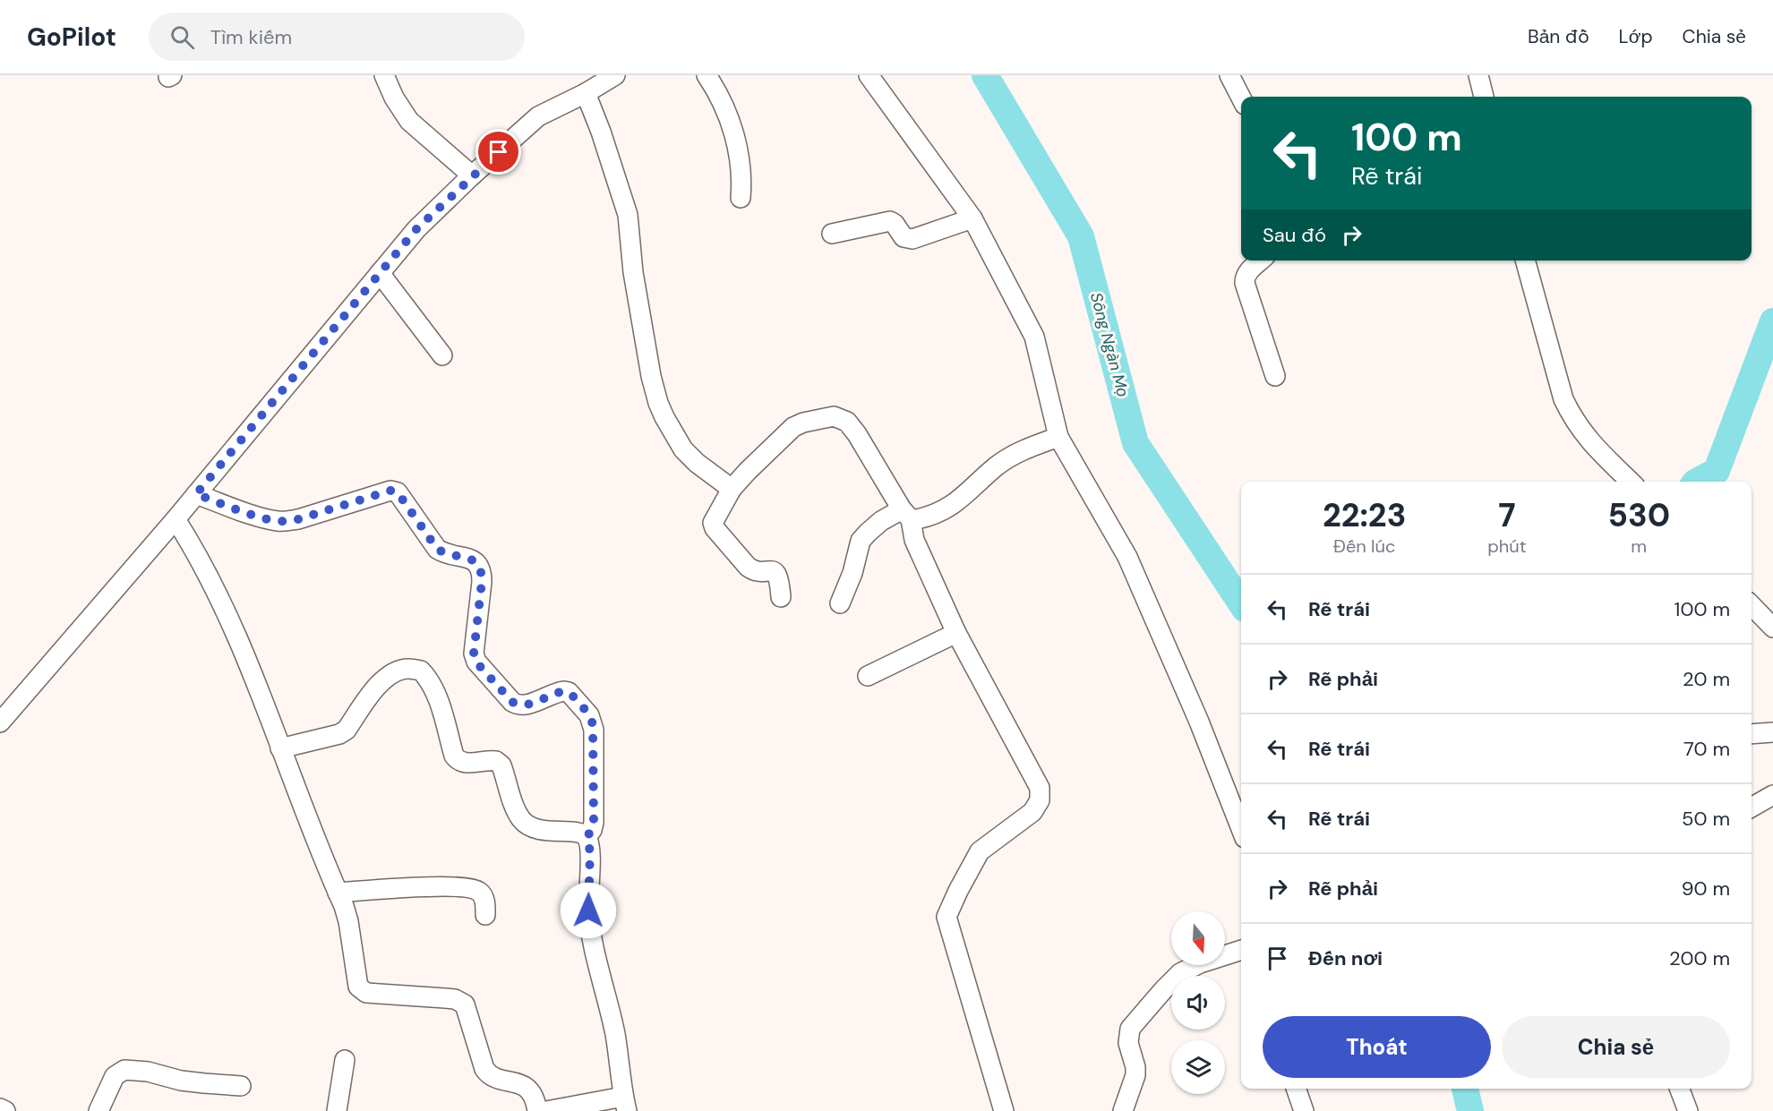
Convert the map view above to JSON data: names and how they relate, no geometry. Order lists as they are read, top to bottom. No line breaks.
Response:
{"water":["Sông Ngàn Mọ"],"north":"bottom","page":{"header":"GoPilot","search":"Tìm kiếm","nav":["Bản đồ","Lớp","Chia sẻ"],"turn":["100 m","Rẽ trái"],"then":"Sau đó","eta":["22:23","Đến lúc","7","phút","530","m"],"list":[{"name":"Rẽ trái","value":"100 m"},{"name":"Rẽ phải","value":"20 m"},{"name":"Rẽ trái","value":"70 m"},{"name":"Rẽ trái","value":"50 m"},{"name":"Rẽ phải","value":"90 m"},{"name":"Đến nơi","value":"200 m"}],"buttons":["Thoát","Chia sẻ"]}}
